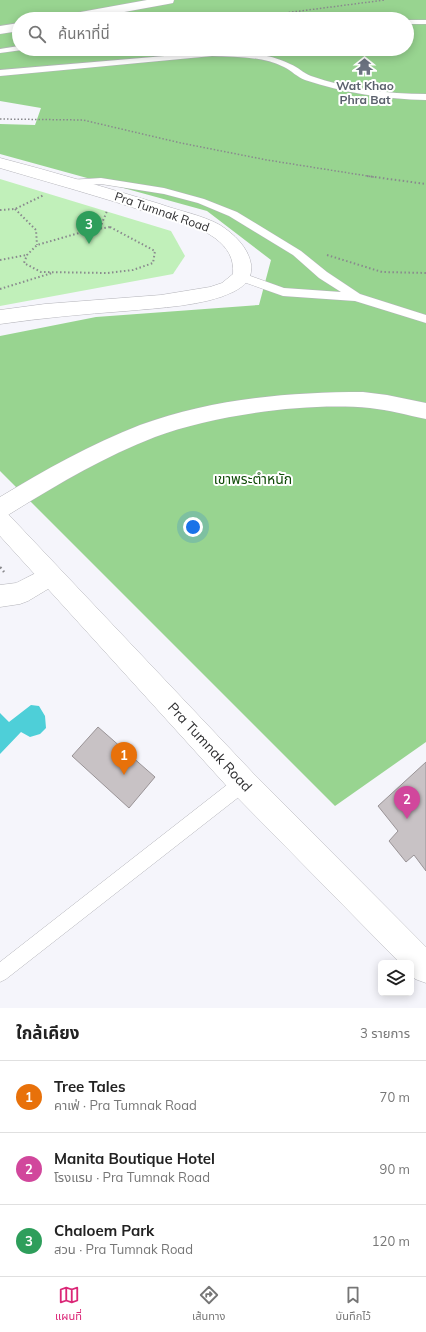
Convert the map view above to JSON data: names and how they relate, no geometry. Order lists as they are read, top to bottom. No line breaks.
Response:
{"streets":{"street":["Pra Tumnak Road"]},"parks":["เขาพระตำหนัก"],"places":{"temple":["Wat Khao Phra Bat"]},"page":{"search":"ค้นหาที่นี่","pins":["3","1","2"],"heading":["ใกล้เคียง","3 รายการ"],"list":[{"mark":"1","name":"Tree Tales","note":"คาเฟ่ · Pra Tumnak Road","value":"70 m"},{"mark":"2","name":"Manita Boutique Hotel","note":"โรงแรม · Pra Tumnak Road","value":"90 m"},{"mark":"3","name":"Chaloem Park","note":"สวน · Pra Tumnak Road","value":"120 m"}],"nav":["แผนที่","เส้นทาง","บันทึกไว้"]}}
